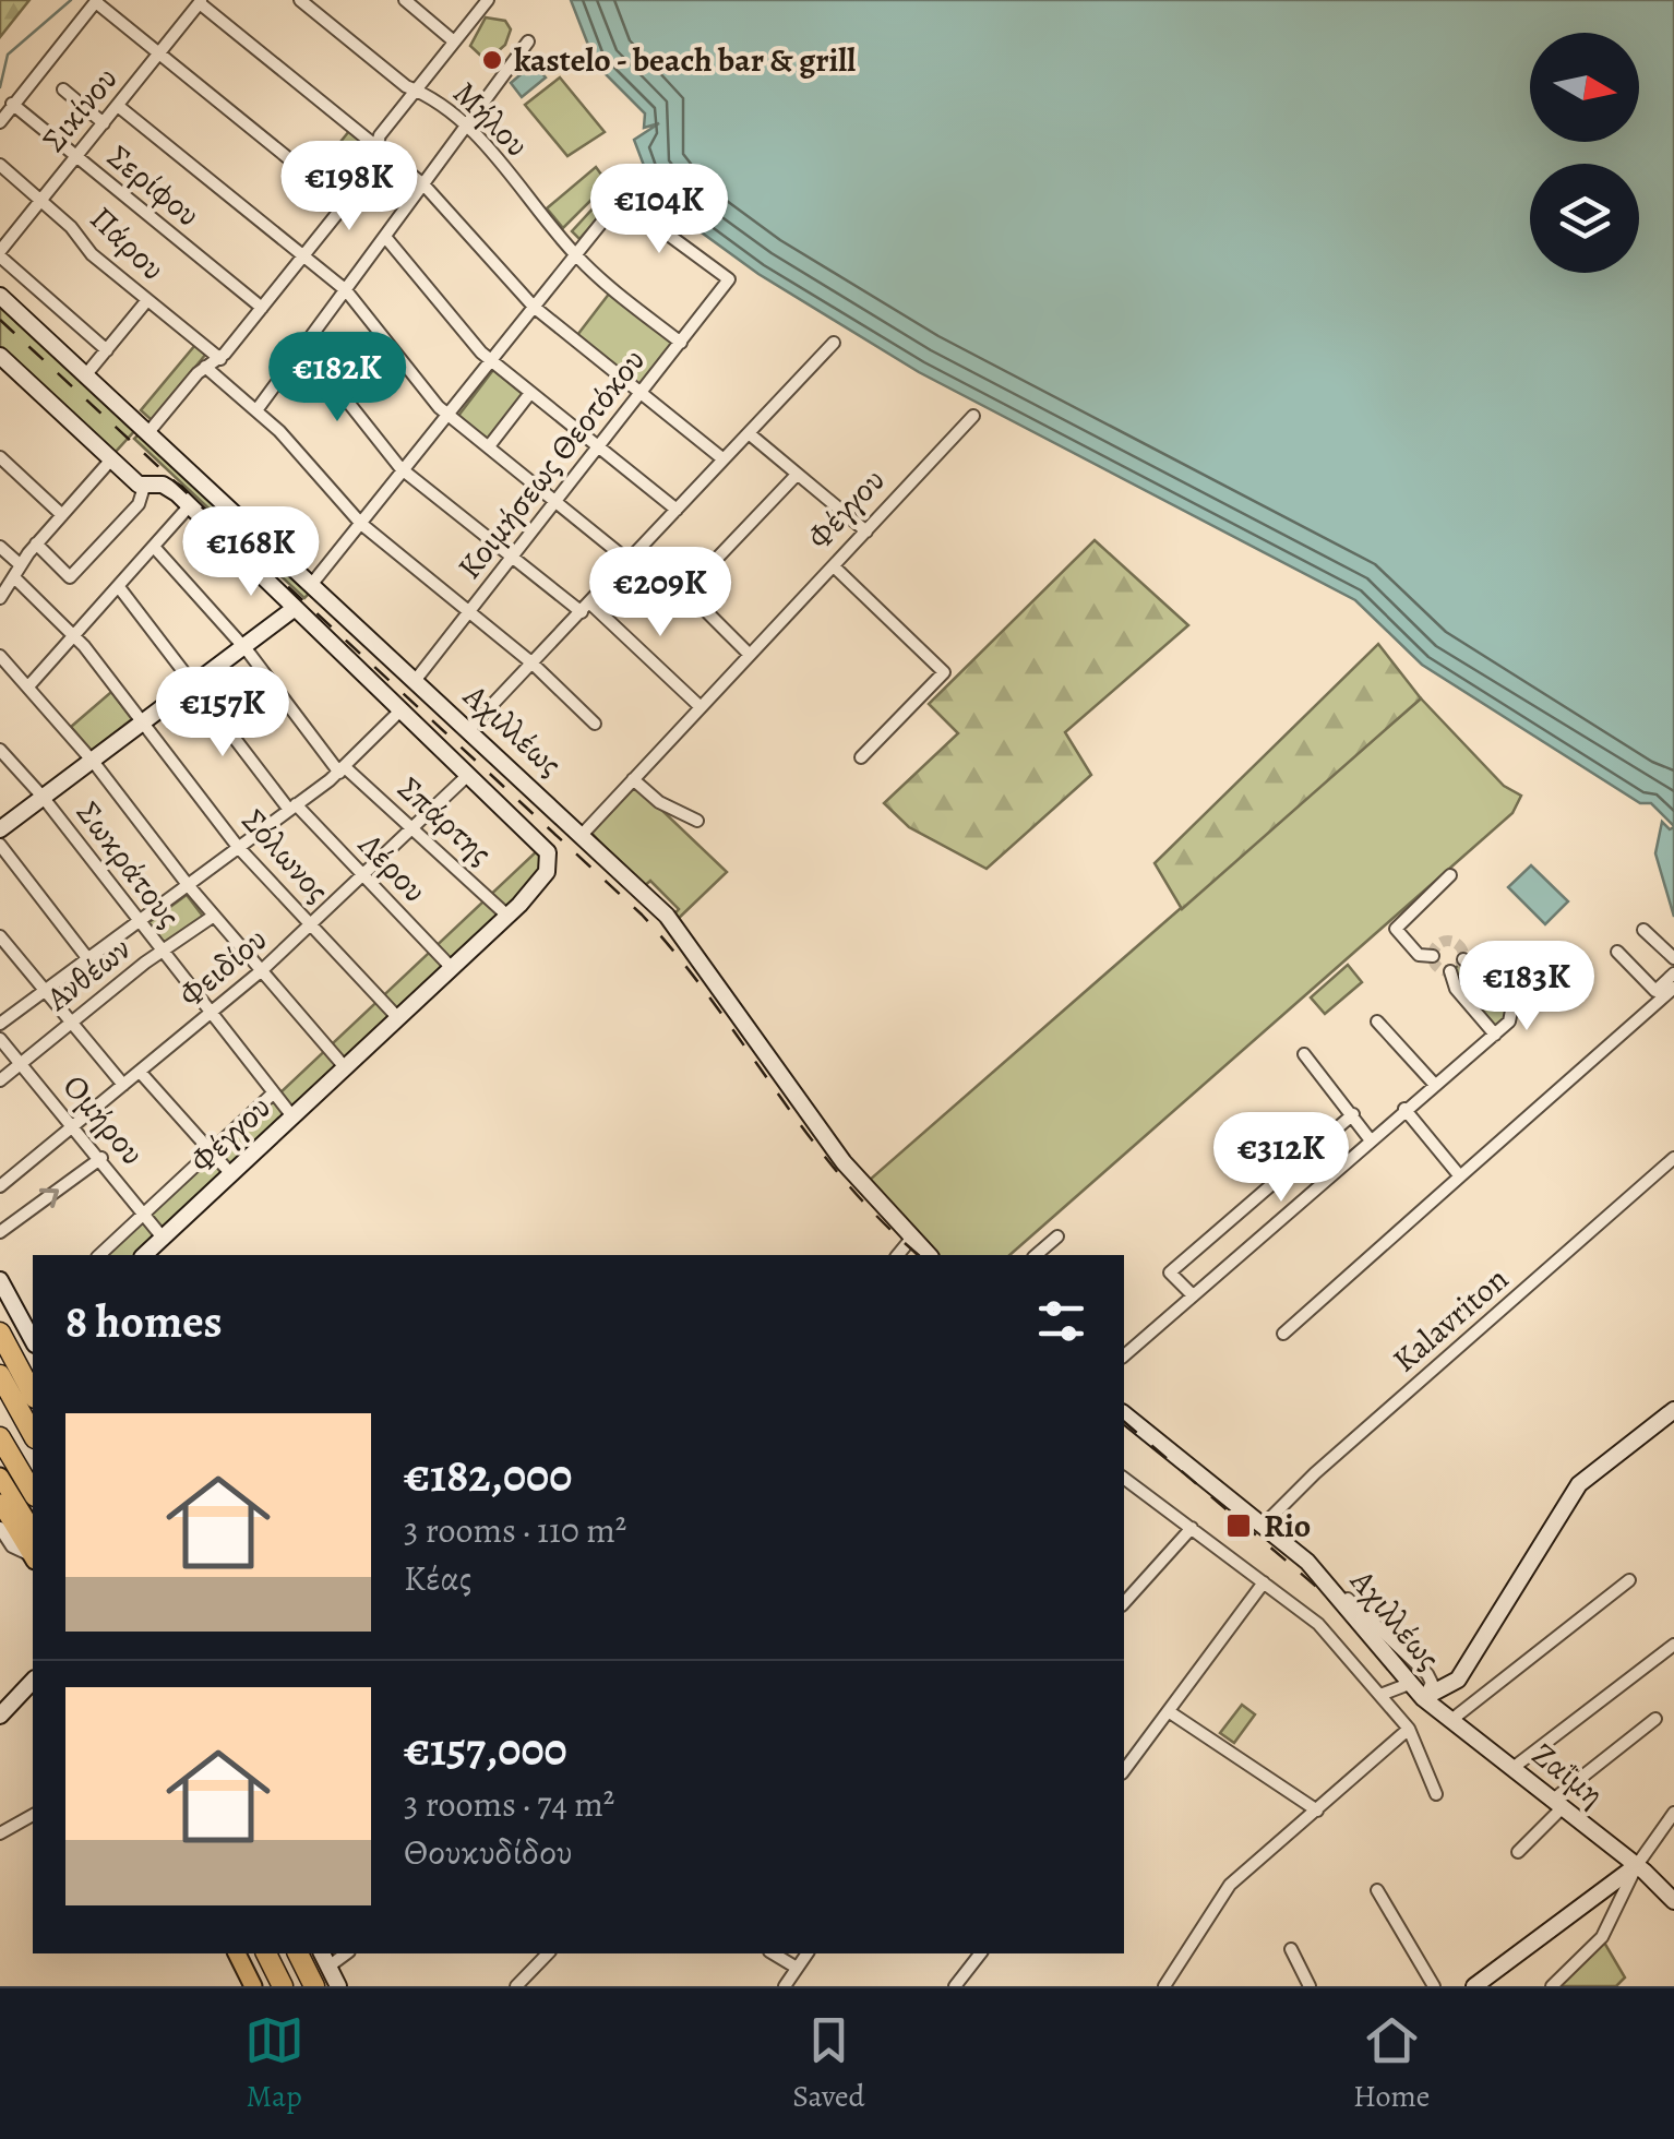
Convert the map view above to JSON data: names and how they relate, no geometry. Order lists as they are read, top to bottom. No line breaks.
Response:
{"streets":{"street":["Σικίνου","Μήλου","Σερίφου","Πάρου","Κοιμήσεως Θεοτόκου","Φέγγου","Αχιλλέως","Σπάρτης","Σόλωνος","Σωκράτους","Λέρου","Φειδίου","Ανθέων","Ομήρου","Kalavriton","Ζαΐμη"]},"crossings":[["Σικίνου","Σερίφου"],["Σικίνου","Πάρου"],["Μήλου","Κοιμήσεως Θεοτόκου"],["Κοιμήσεως Θεοτόκου","Αχιλλέως"],["Φέγγου","Αχιλλέως"],["Φέγγου","Σπάρτης"],["Φέγγου","Σόλωνος"],["Φέγγου","Σωκράτους"],["Φέγγου","Λέρου"],["Φέγγου","Φειδίου"],["Φέγγου","Ομήρου"],["Αχιλλέως","Kalavriton"],["Αχιλλέως","Ζαΐμη"],["Σπάρτης","Φειδίου"],["Σόλωνος","Φειδίου"],["Σωκράτους","Φειδίου"],["Σωκράτους","Ανθέων"],["Λέρου","Φειδίου"],["Φειδίου","Ομήρου"],["Ανθέων","Ομήρου"]],"places":{"other":["kastelo - beach bar & grill"],"transit":["Rio"]},"north":"right","page":{"price":["€198K","€104K","€182K","€168K","€209K","€157K","€183K","€312K"],"heading":"8 homes","list":[{"name":"€182,000","note":"3 rooms · 110 m² · Κέας"},{"name":"€157,000","note":"3 rooms · 74 m² · Θουκυδίδου"}],"tabs":["Map","Saved","Home"]}}
